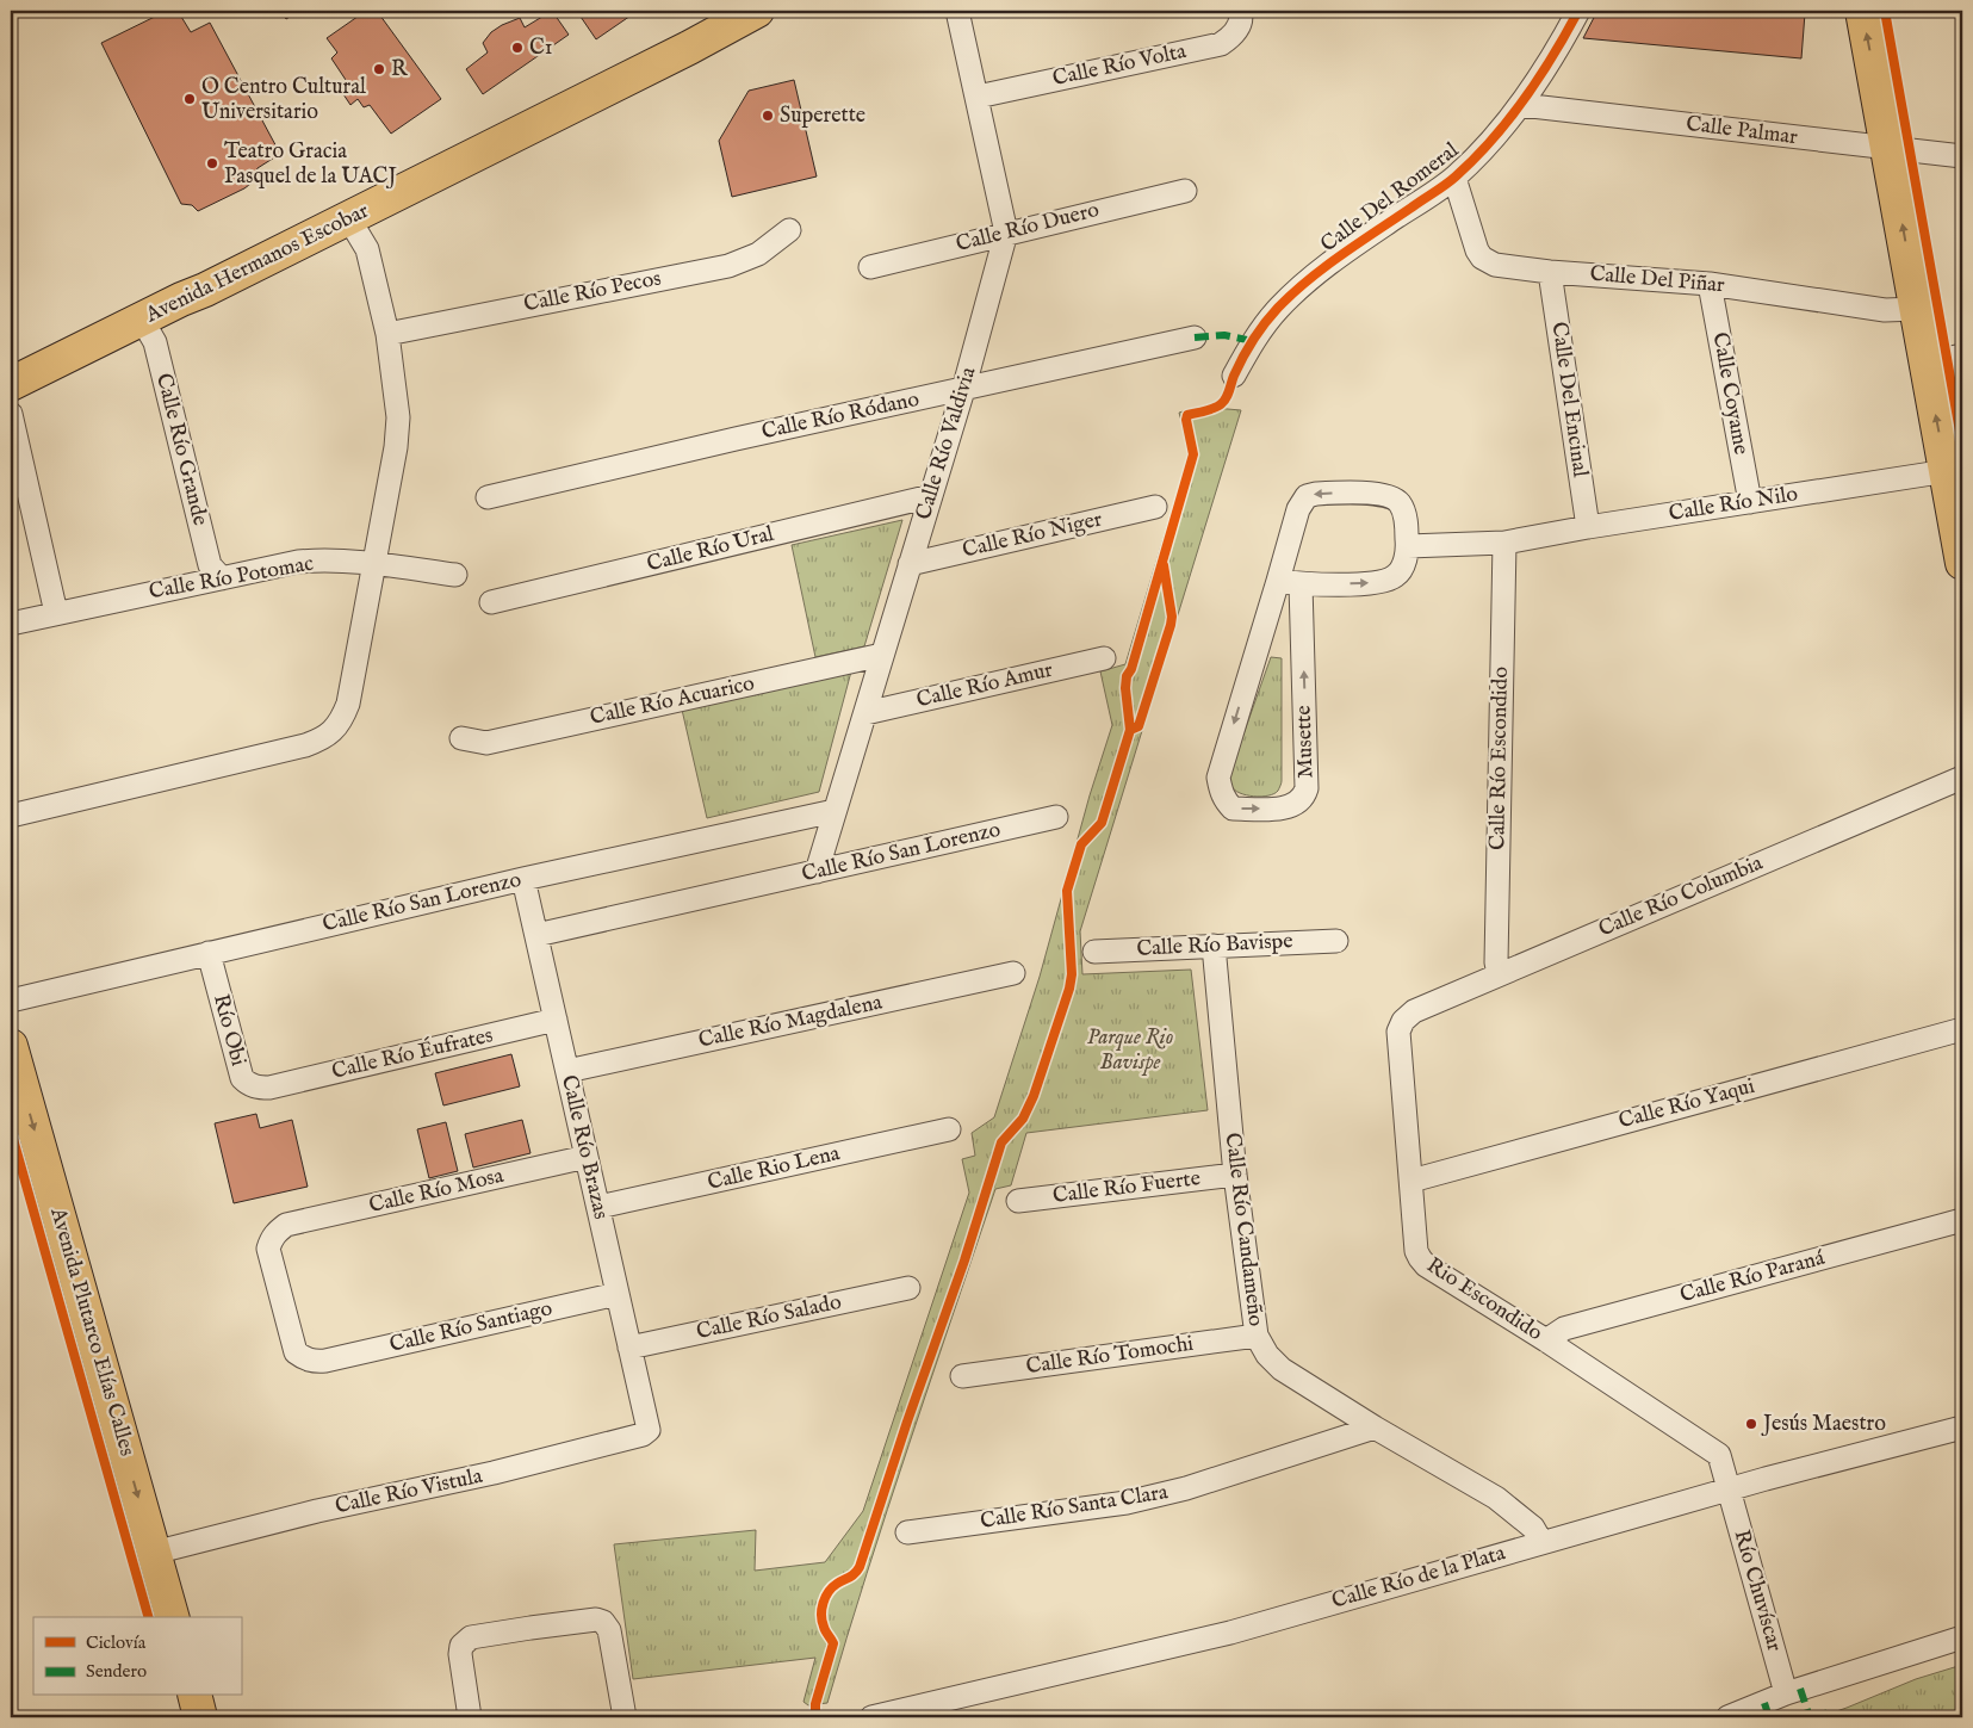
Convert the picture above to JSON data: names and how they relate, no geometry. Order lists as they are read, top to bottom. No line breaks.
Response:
{"streets":{"main road":["Avenida Hermanos Escobar","Avenida Plutarco Elías Calles"],"street":["Calle Río Volta","Calle Palmar","Calle Del Romeral","Calle Río Duero","Calle Del Piñar","Calle Río Pecos","Calle Coyame","Calle Del Encinal","Calle Río Ródano","Calle Río Valdivia","Calle Río Grande","Calle Río Nilo","Calle Río Niger","Calle Río Ural","Calle Río Potomac","Calle Río Amur","Calle Río Acuarico","Musette","Calle Río Escondido","Calle Río San Lorenzo","Calle Río Columbia","Calle Río Bavispe","Calle Río Magdalena","Río Obi","Calle Río Éufrates","Calle Río Yaqui","Calle Río Brazas","Calle Rio Lena","Calle Río Fuerte","Calle Río Mosa","Calle Río Candameño","Calle Río Paraná","Rio Escondido","Calle Río Salado","Calle Río Santiago","Calle Río Tomochi","Calle Río Vistula","Calle Río Santa Clara","Calle Río de la Plata","Río Chuvíscar"]},"crossings":[["Calle Río Volta","Calle Río Valdivia"],["Calle Palmar","Calle Del Romeral"],["Calle Del Romeral","Calle Del Piñar"],["Calle Río Duero","Calle Río Valdivia"],["Avenida Hermanos Escobar","Calle Río Grande"],["Calle Del Piñar","Calle Coyame"],["Calle Del Piñar","Calle Del Encinal"],["Calle Coyame","Calle Río Nilo"],["Calle Del Encinal","Calle Río Nilo"],["Calle Río Ródano","Calle Río Valdivia"],["Calle Río Valdivia","Calle Río Niger"],["Calle Río Valdivia","Calle Río Ural"],["Calle Río Valdivia","Calle Río Amur"],["Calle Río Valdivia","Calle Río Acuarico"],["Calle Río Valdivia","Calle Río San Lorenzo"],["Calle Río Grande","Calle Río Potomac"],["Calle Río Nilo","Calle Río Escondido"],["Calle Río Escondido","Calle Río Columbia"],["Calle Río San Lorenzo","Río Obi"],["Calle Río San Lorenzo","Calle Río Brazas"],["Calle Río Columbia","Rio Escondido"],["Calle Río Bavispe","Calle Río Candameño"],["Calle Río Magdalena","Calle Río Brazas"],["Río Obi","Calle Río Éufrates"],["Calle Río Éufrates","Calle Río Brazas"],["Calle Río Yaqui","Rio Escondido"],["Calle Río Brazas","Calle Rio Lena"],["Calle Río Brazas","Calle Río Mosa"],["Calle Río Brazas","Calle Río Salado"],["Calle Río Brazas","Calle Río Santiago"],["Calle Río Brazas","Calle Río Vistula"],["Calle Río Fuerte","Calle Río Candameño"],["Calle Río Mosa","Calle Río Santiago"],["Calle Río Candameño","Calle Río Tomochi"],["Calle Río Candameño","Calle Río Santa Clara"],["Calle Río Candameño","Calle Río de la Plata"],["Calle Río Paraná","Rio Escondido"],["Rio Escondido","Calle Río de la Plata"],["Rio Escondido","Río Chuvíscar"],["Avenida Plutarco Elías Calles","Calle Río Vistula"],["Calle Río de la Plata","Río Chuvíscar"]],"one_way":["Avenida Plutarco Elías Calles"],"parks":["Parque Rio Bavispe"],"places":["C1","R","O Centro Cultural Universitario","Superette","Teatro Gracia Pasquel de la UACJ","Jesús Maestro"],"legend":["Ciclovía","Sendero"]}
